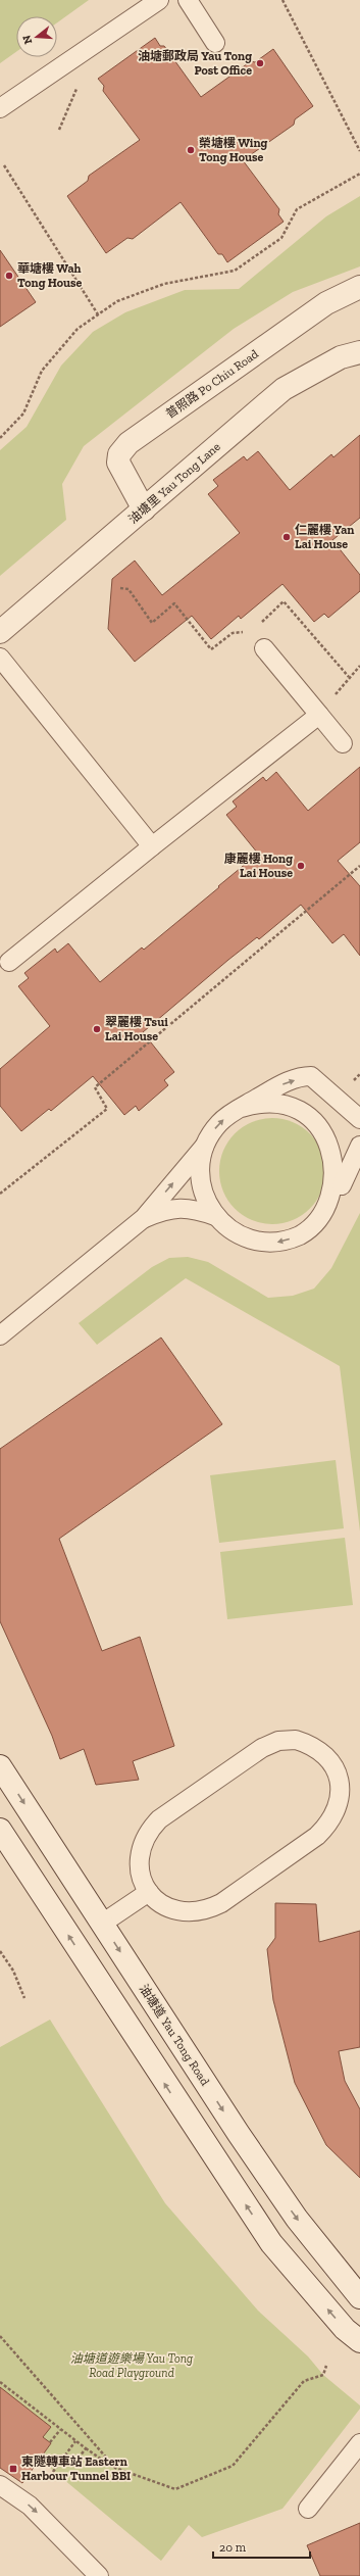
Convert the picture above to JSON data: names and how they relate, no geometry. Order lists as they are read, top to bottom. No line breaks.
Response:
{"streets":{"street":["普照路 Po Chiu Road","油塘里 Yau Tong Lane","油塘道 Yau Tong Road"]},"crossings":[["普照路 Po Chiu Road","油塘里 Yau Tong Lane"]],"parks":["油塘道遊樂場 Yau Tong Road Playground"],"places":{"other":["油塘郵政局 Yau Tong Post Office","榮塘樓 Wing Tong House","華塘樓 Wah Tong House","仁麗樓 Yan Lai House","康麗樓 Hong Lai House","翠麗樓 Tsui Lai House"],"transit":["東隧轉車站 Eastern Harbour Tunnel BBI"]},"scale_bar":"20 m","north":"left"}
